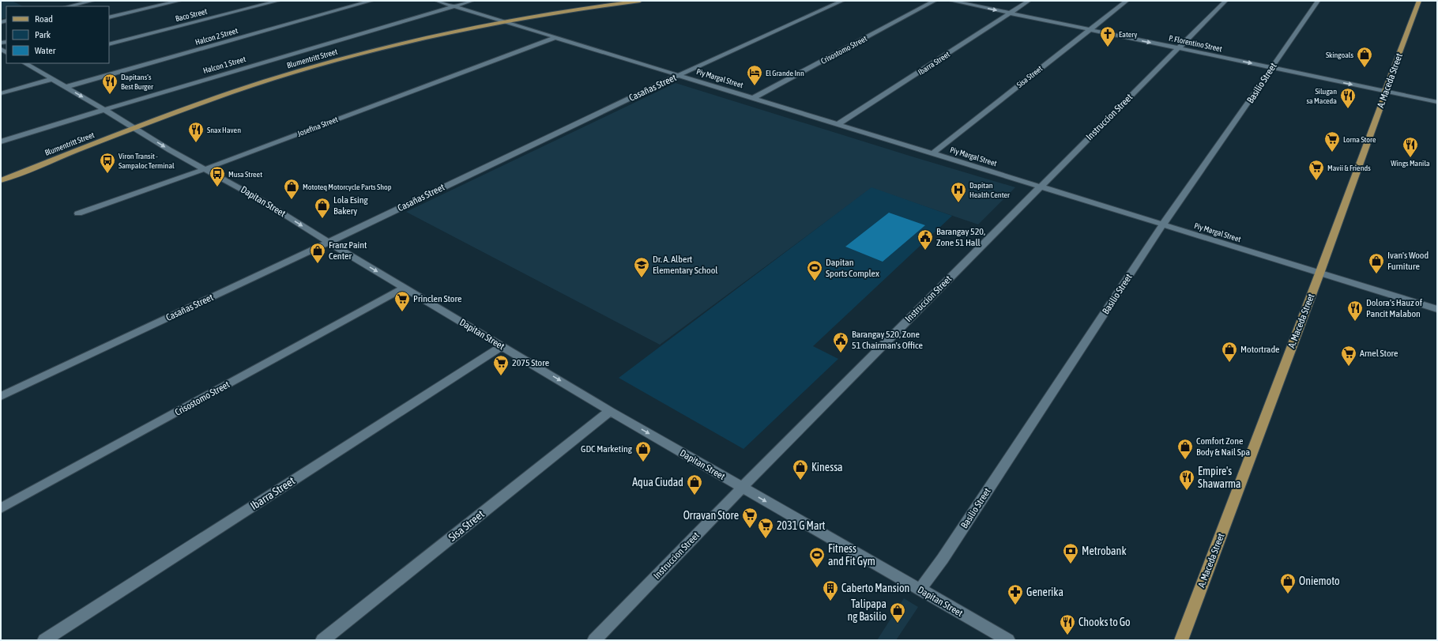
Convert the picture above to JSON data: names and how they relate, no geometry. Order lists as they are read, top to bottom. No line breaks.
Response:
{"streets":{"main road":["Blumentritt Street","A. Maceda Street"],"street":["Baco Street","Halcon 2 Street","P. Florentino Street","Crisostomo Street","Ibarra Street","Halcon 1 Street","Sisa Street","Piy Margal Street","Basilio Street","Casañas Street","Instruccion Street","Josefina Street","Dapitan Street"]},"crossings":[["Halcon 2 Street","Dapitan Street"],["P. Florentino Street","Ibarra Street"],["P. Florentino Street","Sisa Street"],["P. Florentino Street","A. Maceda Street"],["P. Florentino Street","Basilio Street"],["P. Florentino Street","Instruccion Street"],["Crisostomo Street","Piy Margal Street"],["Crisostomo Street","Dapitan Street"],["Blumentritt Street","Piy Margal Street"],["Blumentritt Street","Dapitan Street"],["Ibarra Street","Piy Margal Street"],["Ibarra Street","Dapitan Street"],["Halcon 1 Street","Piy Margal Street"],["Halcon 1 Street","Dapitan Street"],["Sisa Street","Piy Margal Street"],["Sisa Street","Dapitan Street"],["Piy Margal Street","A. Maceda Street"],["Piy Margal Street","Basilio Street"],["Piy Margal Street","Casañas Street"],["Piy Margal Street","Instruccion Street"],["Piy Margal Street","Josefina Street"],["Basilio Street","Dapitan Street"],["Casañas Street","Dapitan Street"],["Instruccion Street","Dapitan Street"],["Josefina Street","Dapitan Street"]],"one_way":["P. Florentino Street","Dapitan Street"],"places":{"church":["Eatery"],"shop":["Skingoals","Mototeq Motorcycle Parts Shop","Lola Esing Bakery","Franz Paint Center","Ivan's Wood Furniture","Motortrade","Comfort Zone Body & Nail Spa","GDC Marketing","Kinessa","Aqua Ciudad","Oniemoto","Talipapa ng Basilio"],"hotel":["El Grande Inn"],"restaurant":["Dapitans’s Best Burger","Silugan sa Maceda","Snax Haven","Wings Manila","Dolora's Hauz of Pancit Malabon","Empire's Shawarma","Chooks to Go"],"supermarket":["Lorna Store","Mavii & Friends","Princlen Store","Arnel Store","2075 Store","Orravan Store","2031 G Mart"],"bus stop":["Viron Transit - Sampaloc Terminal","Musa Street"],"hospital":["Dapitan Health Center"],"public building":["Barangay 520, Zone 51 Hall","Barangay 520, Zone 51 Chairman's Office"],"school or university":["Dr. A. Albert Elementary School"],"sports":["Dapitan Sports Complex","Fitness and Fit Gym"],"bank":["Metrobank"],"building":["Caberto Mansion"],"pharmacy":["Generika"]},"legend":["Road","Park","Water"]}
